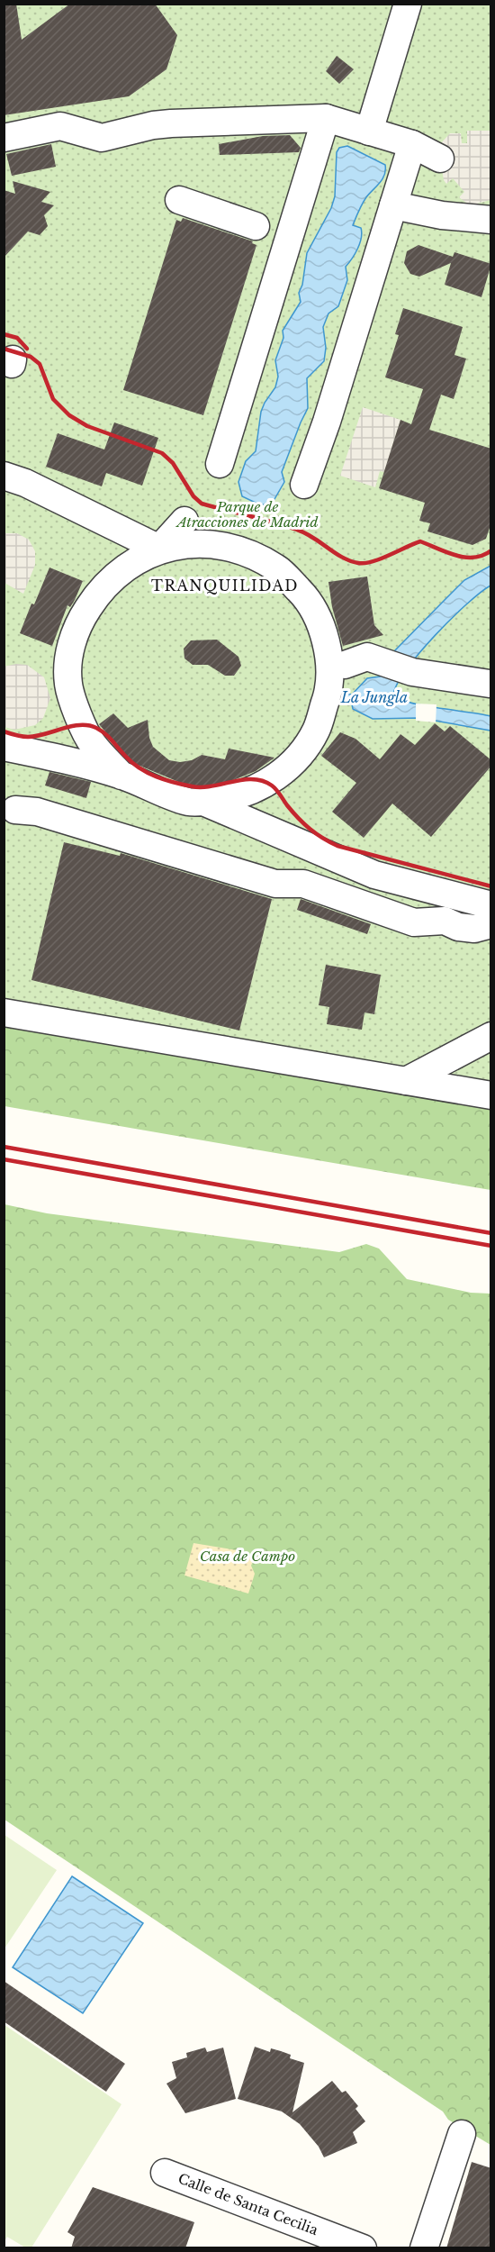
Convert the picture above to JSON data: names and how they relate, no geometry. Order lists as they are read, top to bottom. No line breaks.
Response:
{"streets":{"street":["Calle de Santa Cecilia"]},"districts":["TRANQUILIDAD"],"water":["La Jungla"],"parks":["Parque de Atracciones de Madrid","Casa de Campo"]}
